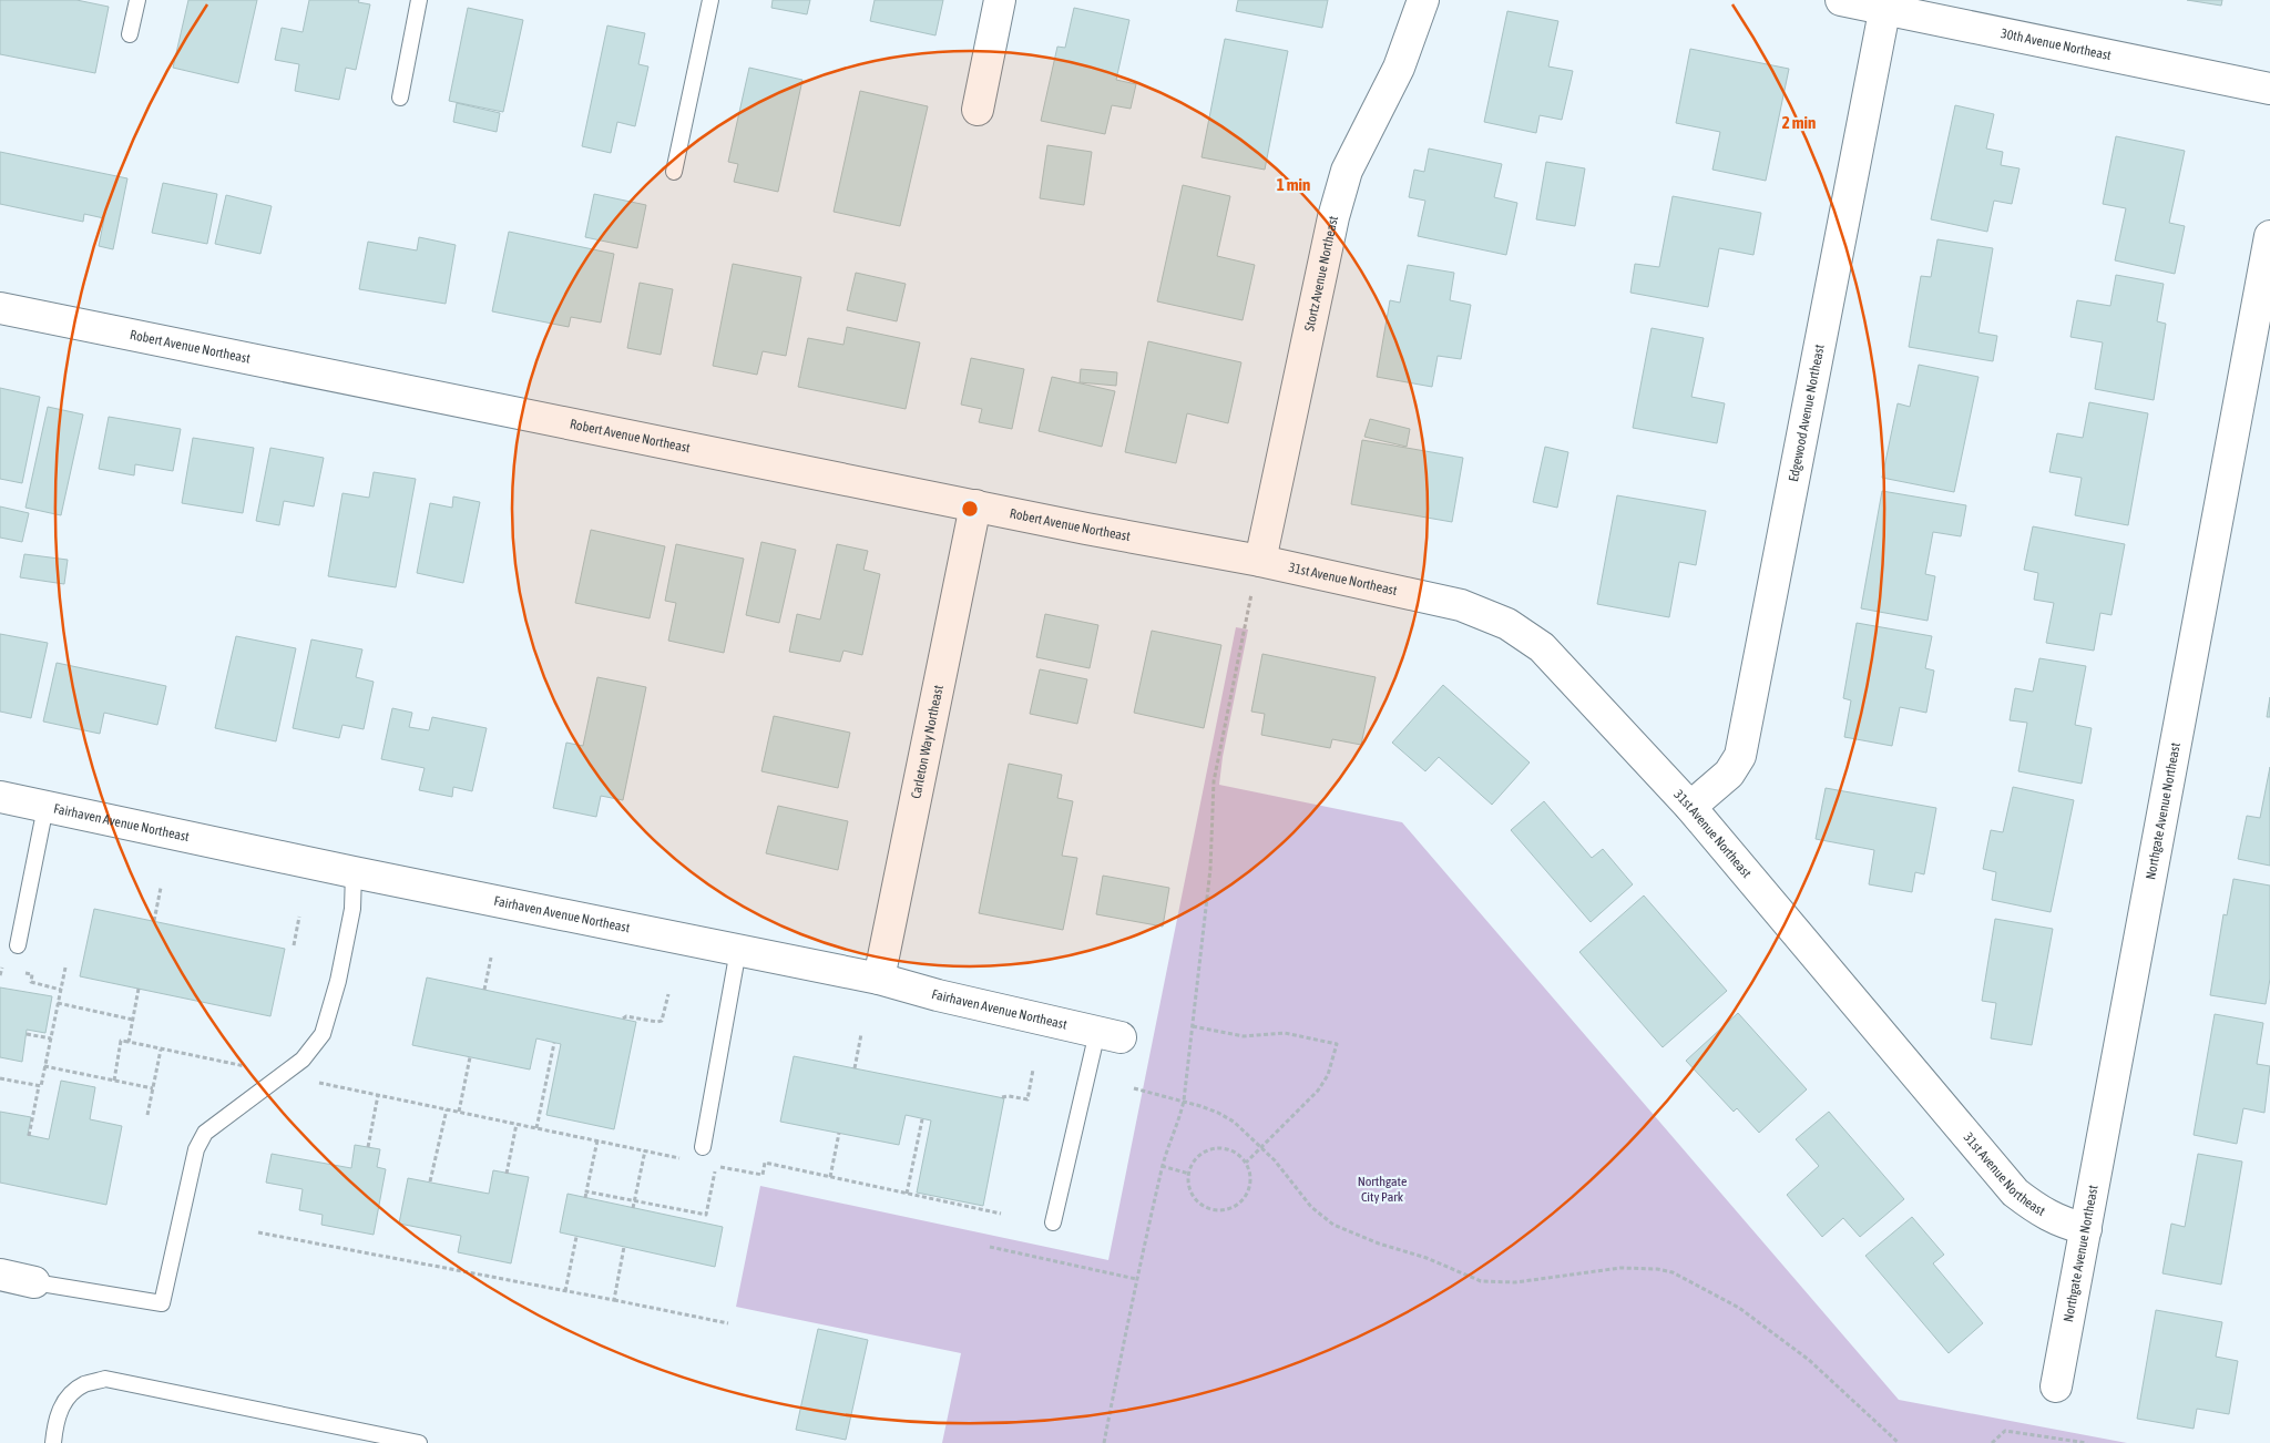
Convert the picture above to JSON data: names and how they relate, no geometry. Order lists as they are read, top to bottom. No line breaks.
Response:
{"streets":{"street":["30th Avenue Northeast","Stortz Avenue Northeast","Robert Avenue Northeast","Edgewood Avenue Northeast","31st Avenue Northeast","Carleton Way Northeast","Northgate Avenue Northeast","Fairhaven Avenue Northeast"]},"crossings":[["30th Avenue Northeast","Edgewood Avenue Northeast"],["Stortz Avenue Northeast","Robert Avenue Northeast"],["Stortz Avenue Northeast","31st Avenue Northeast"],["Robert Avenue Northeast","31st Avenue Northeast"],["Robert Avenue Northeast","Carleton Way Northeast"],["Edgewood Avenue Northeast","31st Avenue Northeast"],["31st Avenue Northeast","Northgate Avenue Northeast"],["Carleton Way Northeast","Fairhaven Avenue Northeast"]],"parks":["Northgate City Park"],"rings":["2 min","1 min"]}
